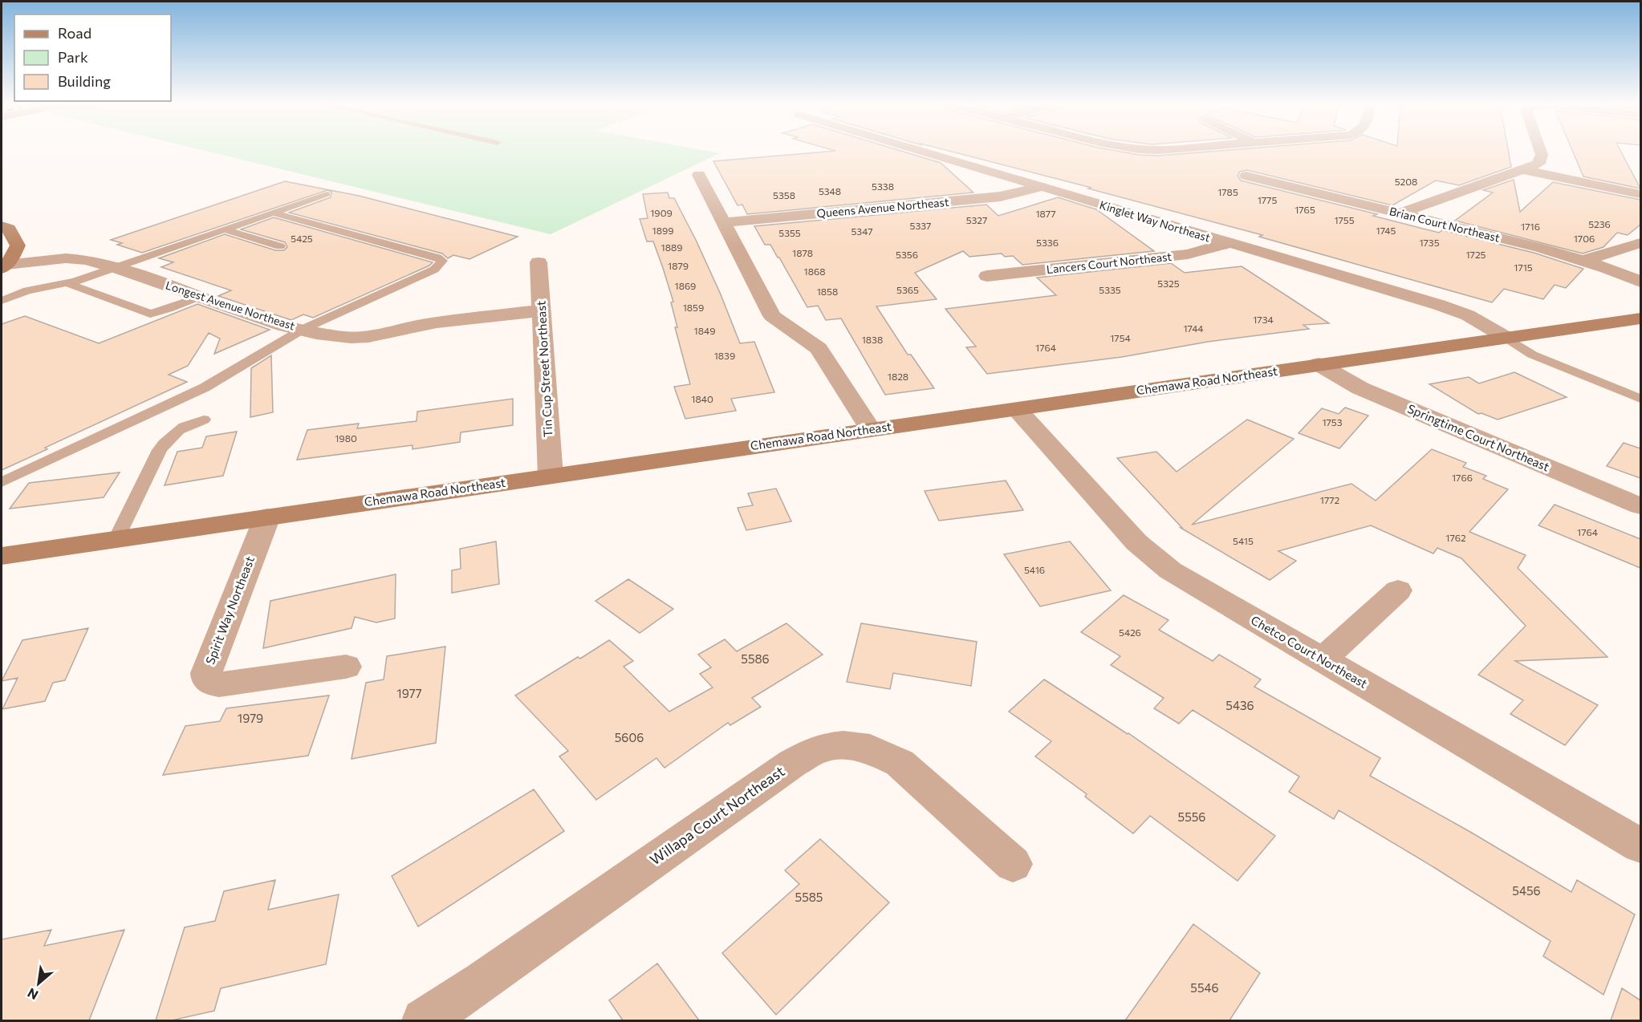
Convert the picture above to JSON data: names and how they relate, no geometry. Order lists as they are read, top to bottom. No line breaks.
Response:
{"streets":{"main road":["Chemawa Road Northeast"],"street":["Queens Avenue Northeast","Kinglet Way Northeast","Brian Court Northeast","Lancers Court Northeast","Longest Avenue Northeast","Tin Cup Street Northeast","Springtime Court Northeast","Spirit Way Northeast","Chetco Court Northeast","Willapa Court Northeast"]},"crossings":[["Queens Avenue Northeast","Kinglet Way Northeast"],["Kinglet Way Northeast","Lancers Court Northeast"],["Kinglet Way Northeast","Chemawa Road Northeast"],["Longest Avenue Northeast","Tin Cup Street Northeast"],["Tin Cup Street Northeast","Chemawa Road Northeast"],["Chemawa Road Northeast","Springtime Court Northeast"],["Chemawa Road Northeast","Spirit Way Northeast"],["Chemawa Road Northeast","Chetco Court Northeast"]],"house_numbers":["5208","5338","5348","1785","5358","1775","1765","1909","1877","5327","1755","5236","5337","1716","1899","1745","5347","5355","5425","1706","5336","1735","1889","1878","5356","1725","1879","1715","1868","5325","1869","5365","5335","1858","1859","1734","1744","1849","1754","1838","1764","1839","1828","1840","1753","1980","1766","1772","1764","1762","5415","5416","5426","5586","1977","5436","1979","5606","5556","5456","5585","5546"],"legend":["Road","Park","Building"],"north":"bottom left"}
